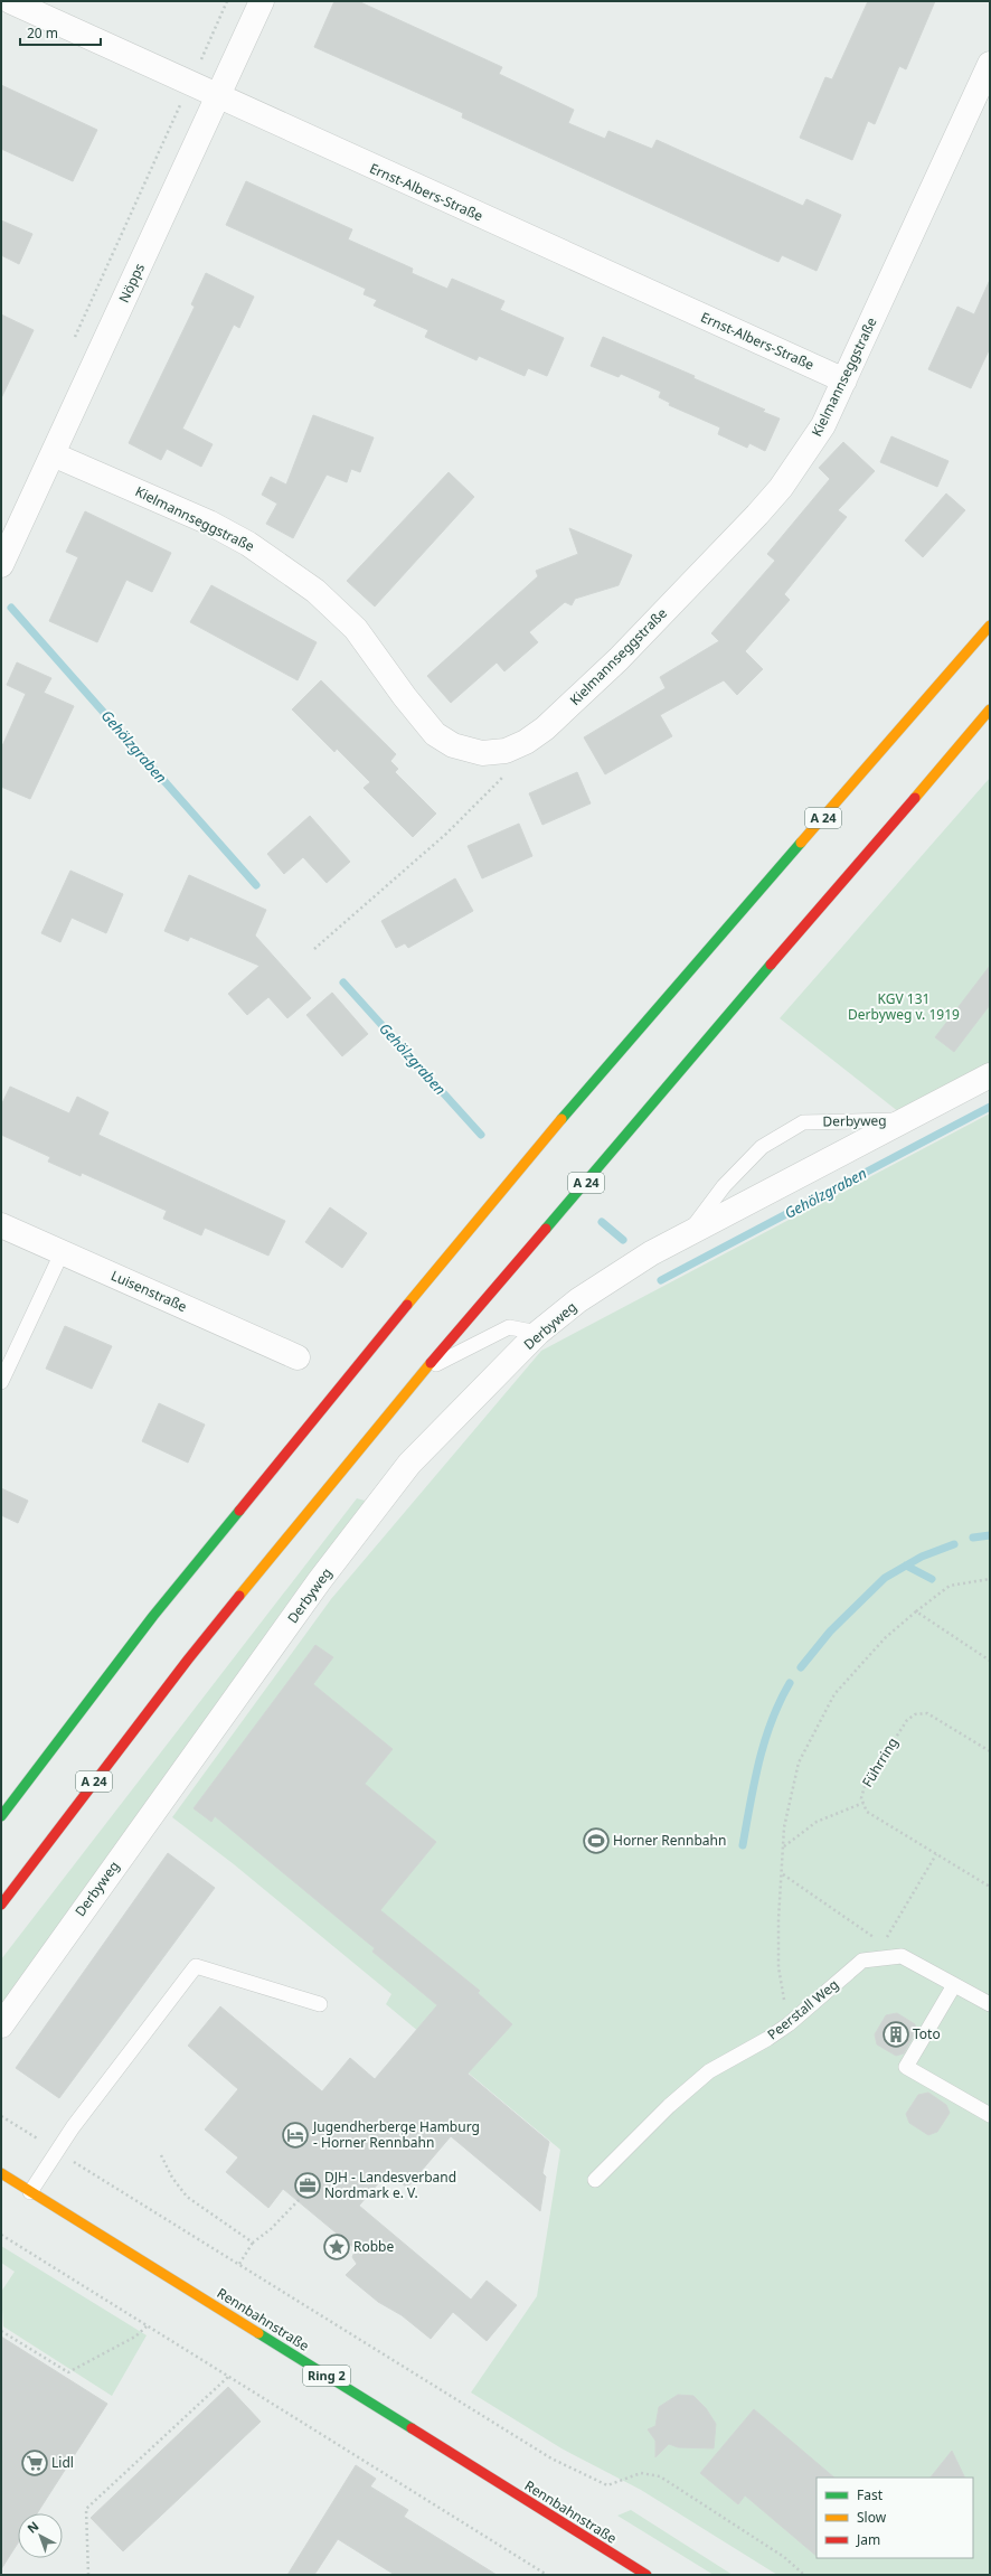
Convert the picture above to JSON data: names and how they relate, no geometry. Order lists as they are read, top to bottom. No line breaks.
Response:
{"streets":{"main road":["A 24","Rennbahnstraße","Ring 2"],"street":["Ernst-Albers-Straße","Nöpps","Kielmannseggstraße","Derbyweg","Luisenstraße"],"lane":["Peerstall Weg"],"path":["Führring"]},"crossings":[["Ernst-Albers-Straße","Nöpps"],["Ernst-Albers-Straße","Kielmannseggstraße"],["Nöpps","Kielmannseggstraße"]],"water":["Gehölzgraben"],"parks":["KGV 131 Derbyweg v. 1919"],"places":{"sports":["Horner Rennbahn"],"building":["Toto"],"hotel":["Jugendherberge Hamburg - Horner Rennbahn"],"office":["DJH - Landesverband Nordmark e. V."],"place":["Robbe"],"supermarket":["Lidl"]},"legend":["Fast","Slow","Jam"],"scale_bar":"20 m","north":"top left"}
